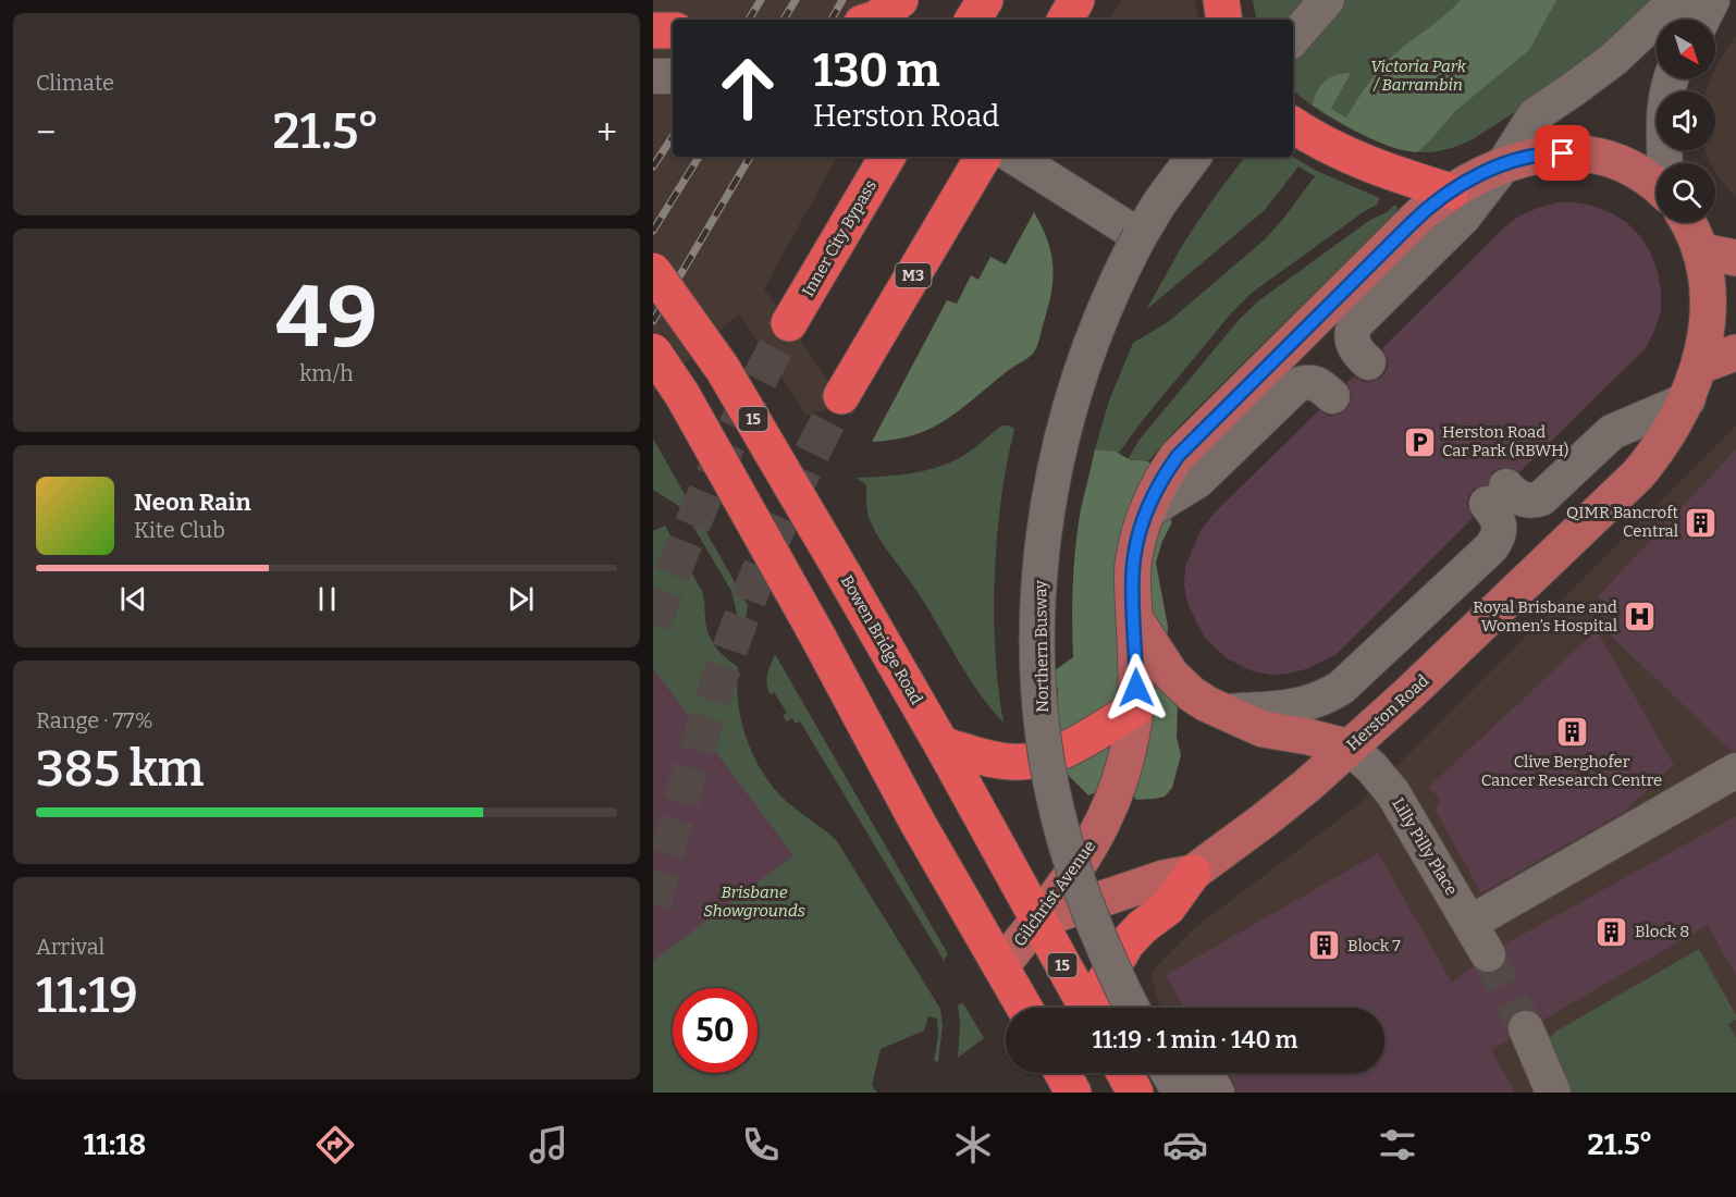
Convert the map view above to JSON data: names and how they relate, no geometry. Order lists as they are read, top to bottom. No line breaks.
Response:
{"streets":{"highway":["Inner City Bypass","M3","15","Bowen Bridge Road"],"main road":["Herston Road","Gilchrist Avenue"],"lane":["Northern Busway","Lilly Pilly Place"]},"crossings":[["Bowen Bridge Road","Herston Road"],["Bowen Bridge Road","Gilchrist Avenue"],["Herston Road","Lilly Pilly Place"],["Herston Road","Gilchrist Avenue"]],"parks":["Victoria Park / Barrambin","Brisbane Showgrounds"],"places":{"parking":["Herston Road Car Park (RBWH)"],"building":["QIMR Bancroft Central","Clive Berghofer Cancer Research Centre","Block 8","Block 7"],"hospital":["Royal Brisbane and Women’s Hospital"]},"north":"bottom right","page":{"tile":["Climate",["49","km/h"],["Range · 77%","385 km"],["Arrival","11:19"]],"turn":["130 m","Herston Road"],"heat":["−","21.5°","+"],"song":["Neon Rain","Kite Club"],"limit":"50","trip":"11:19 · 1 min · 140 m","tabs":["11:18","21.5°"]}}
